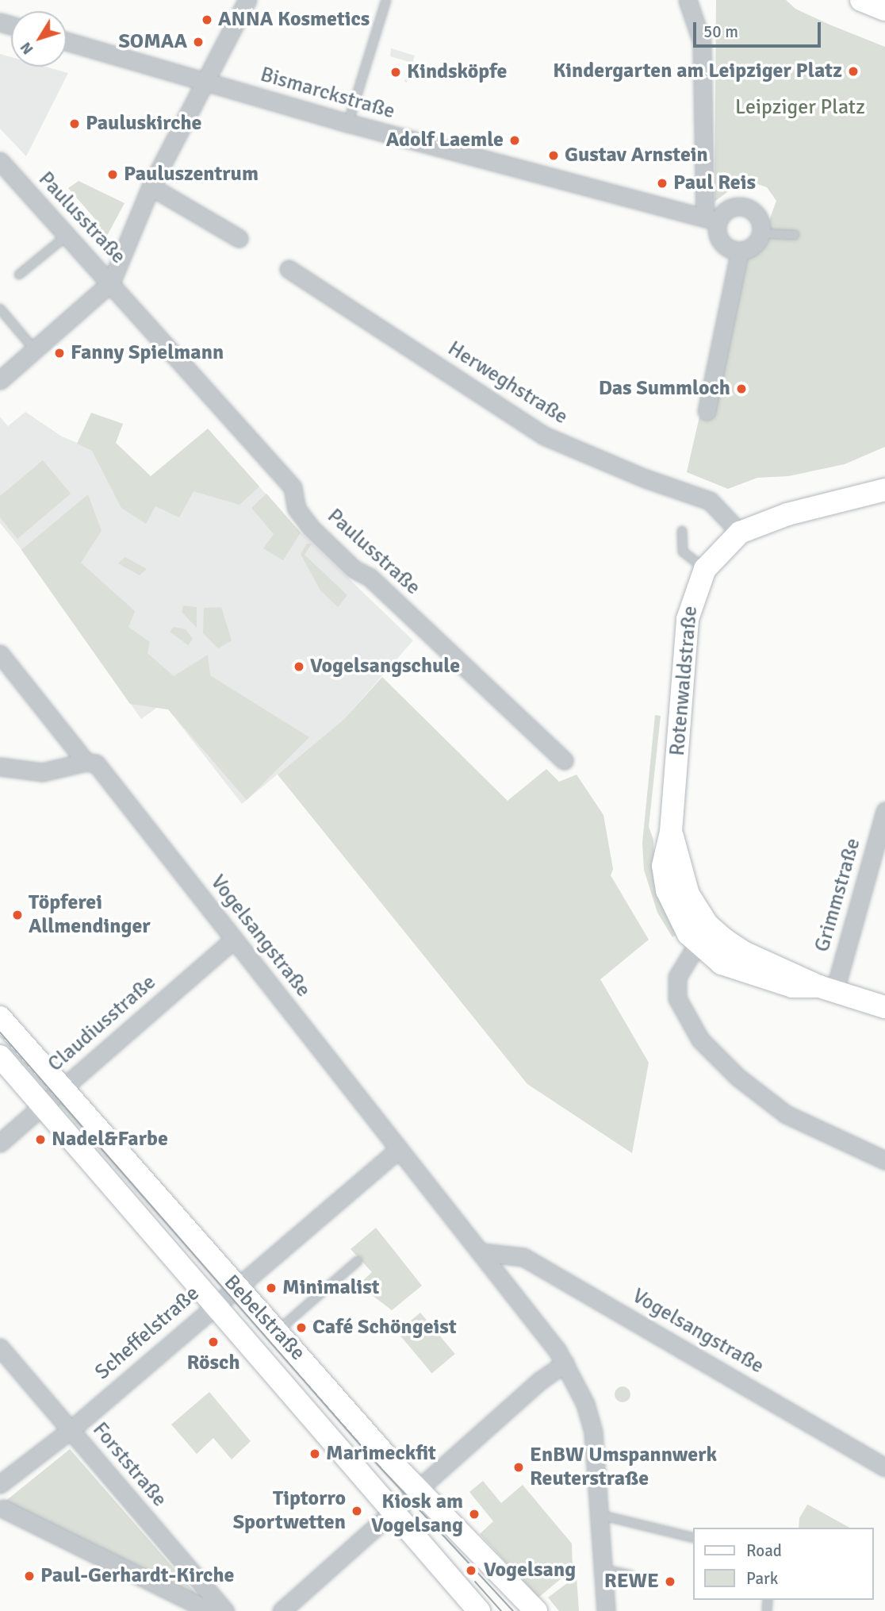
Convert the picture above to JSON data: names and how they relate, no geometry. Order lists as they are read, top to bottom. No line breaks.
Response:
{"streets":{"street":["Bismarckstraße","Paulusstraße","Herweghstraße","Rotenwaldstraße","Grimmstraße","Vogelsangstraße","Claudiusstraße","Bebelstraße","Scheffelstraße","Forststraße"]},"crossings":[["Herweghstraße","Rotenwaldstraße"],["Rotenwaldstraße","Grimmstraße"],["Vogelsangstraße","Claudiusstraße"],["Vogelsangstraße","Scheffelstraße"],["Claudiusstraße","Bebelstraße"],["Bebelstraße","Scheffelstraße"],["Scheffelstraße","Forststraße"]],"parks":["Leipziger Platz"],"places":["ANNA Kosmetics","SOMAA","Kindergarten am Leipziger Platz","Kindsköpfe","Pauluskirche","Adolf Laemle","Gustav Arnstein","Pauluszentrum","Paul Reis","Fanny Spielmann","Das Summloch","Vogelsangschule","Töpferei Allmendinger","Nadel&Farbe","Minimalist","Café Schöngeist","Rösch","Marimeckfit","EnBW Umspannwerk Reuterstraße","Tiptorro Sportwetten","Kiosk am Vogelsang","Vogelsang","Paul-Gerhardt-Kirche","REWE"],"legend":["Road","Park"],"scale_bar":"50 m","north":"bottom left"}
